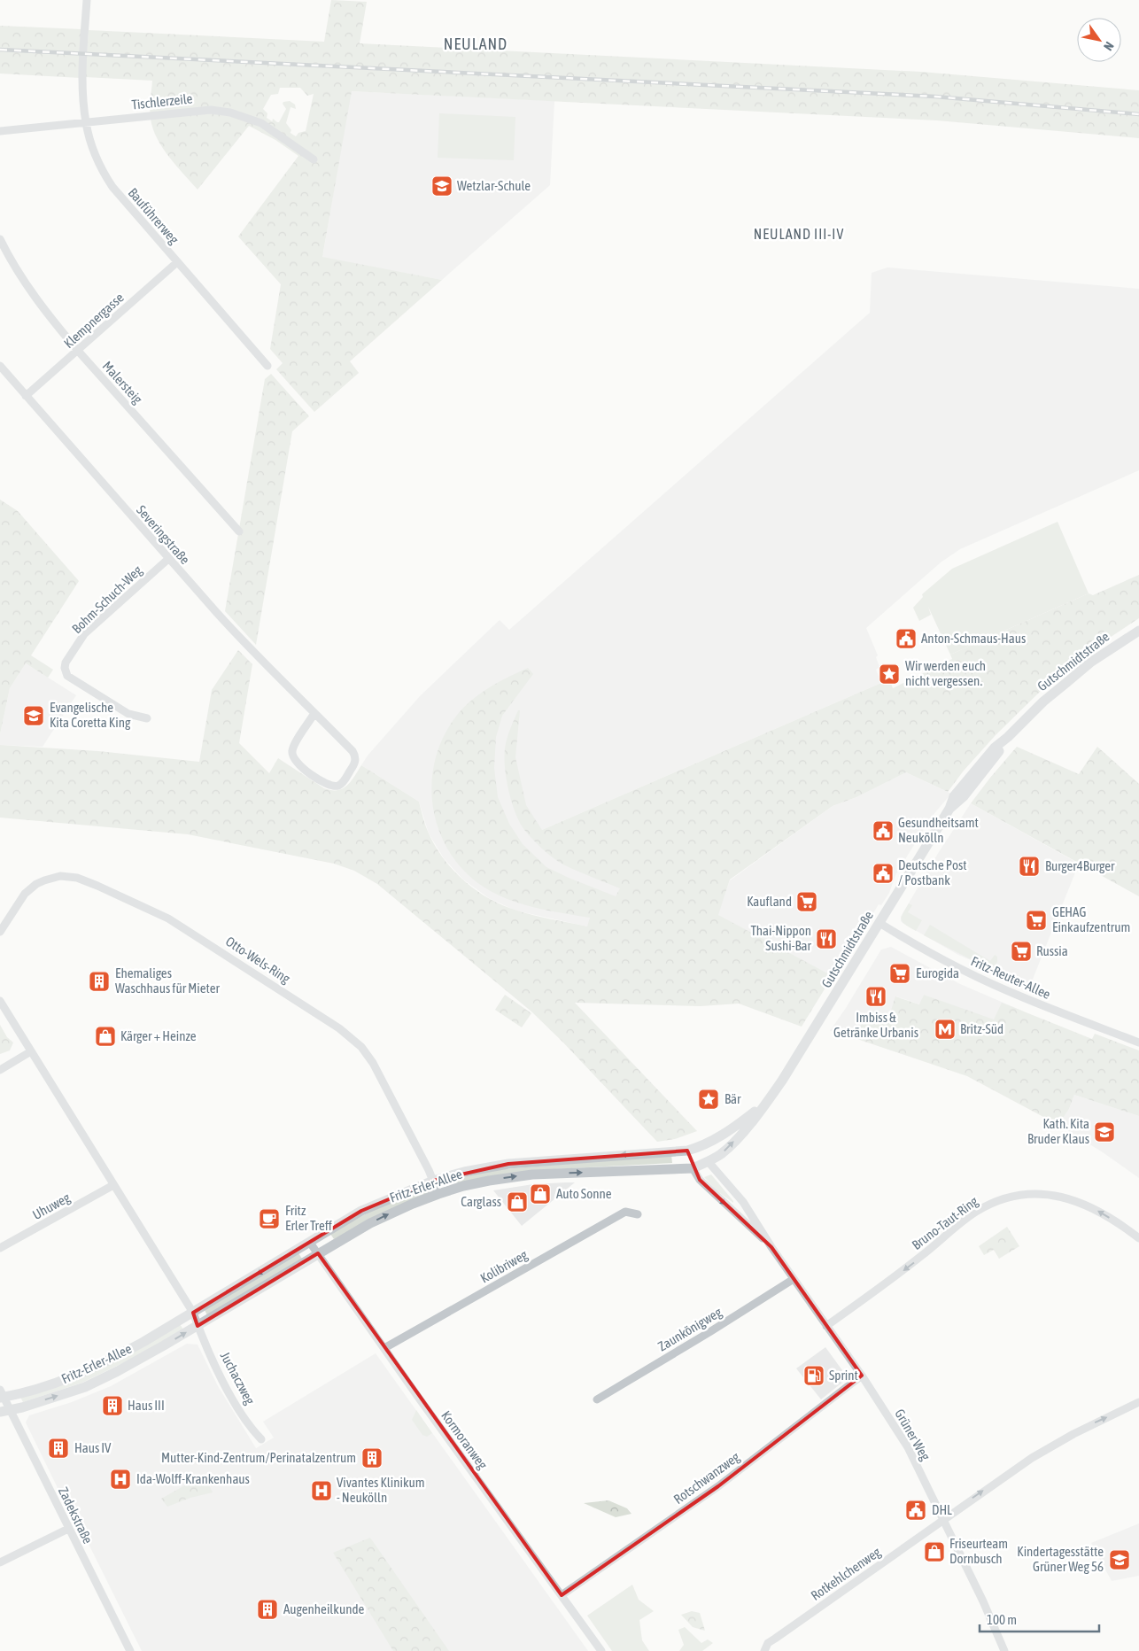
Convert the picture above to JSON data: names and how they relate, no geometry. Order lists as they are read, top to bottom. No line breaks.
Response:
{"streets":{"street":["Tischlerzeile","Bauführerweg","Klempnergasse","Malersteig","Severingstraße","Bohm-Schuch-Weg","Gutschmidtstraße","Otto-Wels-Ring","Fritz-Reuter-Allee","Fritz-Erler-Allee","Uhuweg","Bruno-Taut-Ring","Kolibriweg","Zaunkönigweg","Juchaczweg","Grüner Weg","Kormoranweg","Rotschwanzweg","Zadekstraße","Rotkehlchenweg"]},"crossings":[["Tischlerzeile","Bauführerweg"],["Bauführerweg","Klempnergasse"],["Klempnergasse","Malersteig"],["Klempnergasse","Severingstraße"],["Severingstraße","Bohm-Schuch-Weg"],["Gutschmidtstraße","Fritz-Reuter-Allee"],["Gutschmidtstraße","Fritz-Erler-Allee"],["Gutschmidtstraße","Grüner Weg"],["Otto-Wels-Ring","Fritz-Erler-Allee"],["Fritz-Erler-Allee","Juchaczweg"],["Fritz-Erler-Allee","Grüner Weg"],["Fritz-Erler-Allee","Kormoranweg"],["Fritz-Erler-Allee","Zadekstraße"],["Bruno-Taut-Ring","Grüner Weg"],["Kolibriweg","Kormoranweg"],["Zaunkönigweg","Grüner Weg"],["Grüner Weg","Rotschwanzweg"],["Grüner Weg","Rotkehlchenweg"],["Kormoranweg","Rotschwanzweg"]],"one_way":["Bruno-Taut-Ring"],"districts":["NEULAND","NEULAND III-IV"],"places":{"school or university":["Wetzlar-Schule","Evangelische Kita Coretta King","Kath. Kita Bruder Klaus","Kindertagesstätte Grüner Weg 56"],"public building":["Anton-Schmaus-Haus","Gesundheitsamt Neukölln","Deutsche Post / Postbank","DHL"],"place":["Wir werden euch nicht vergessen.","Bär"],"restaurant":["Burger4Burger","Thai-Nippon Sushi-Bar","Imbiss & Getränke Urbanis"],"supermarket":["Kaufland","GEHAG Einkaufzentrum","Russia","Eurogida"],"building":["Ehemaliges Waschhaus für Mieter","Haus III","Haus IV","Mutter-Kind-Zentrum/Perinatalzentrum","Augenheilkunde"],"metro station":["Britz-Süd"],"shop":["Kärger + Heinze","Auto Sonne","Carglass","Friseurteam Dornbusch"],"cafe":["Fritz Erler Treff"],"fuel station":["Sprint"],"hospital":["Ida-Wolff-Krankenhaus","Vivantes Klinikum - Neukölln"]},"scale_bar":"100 m","north":"bottom right"}
